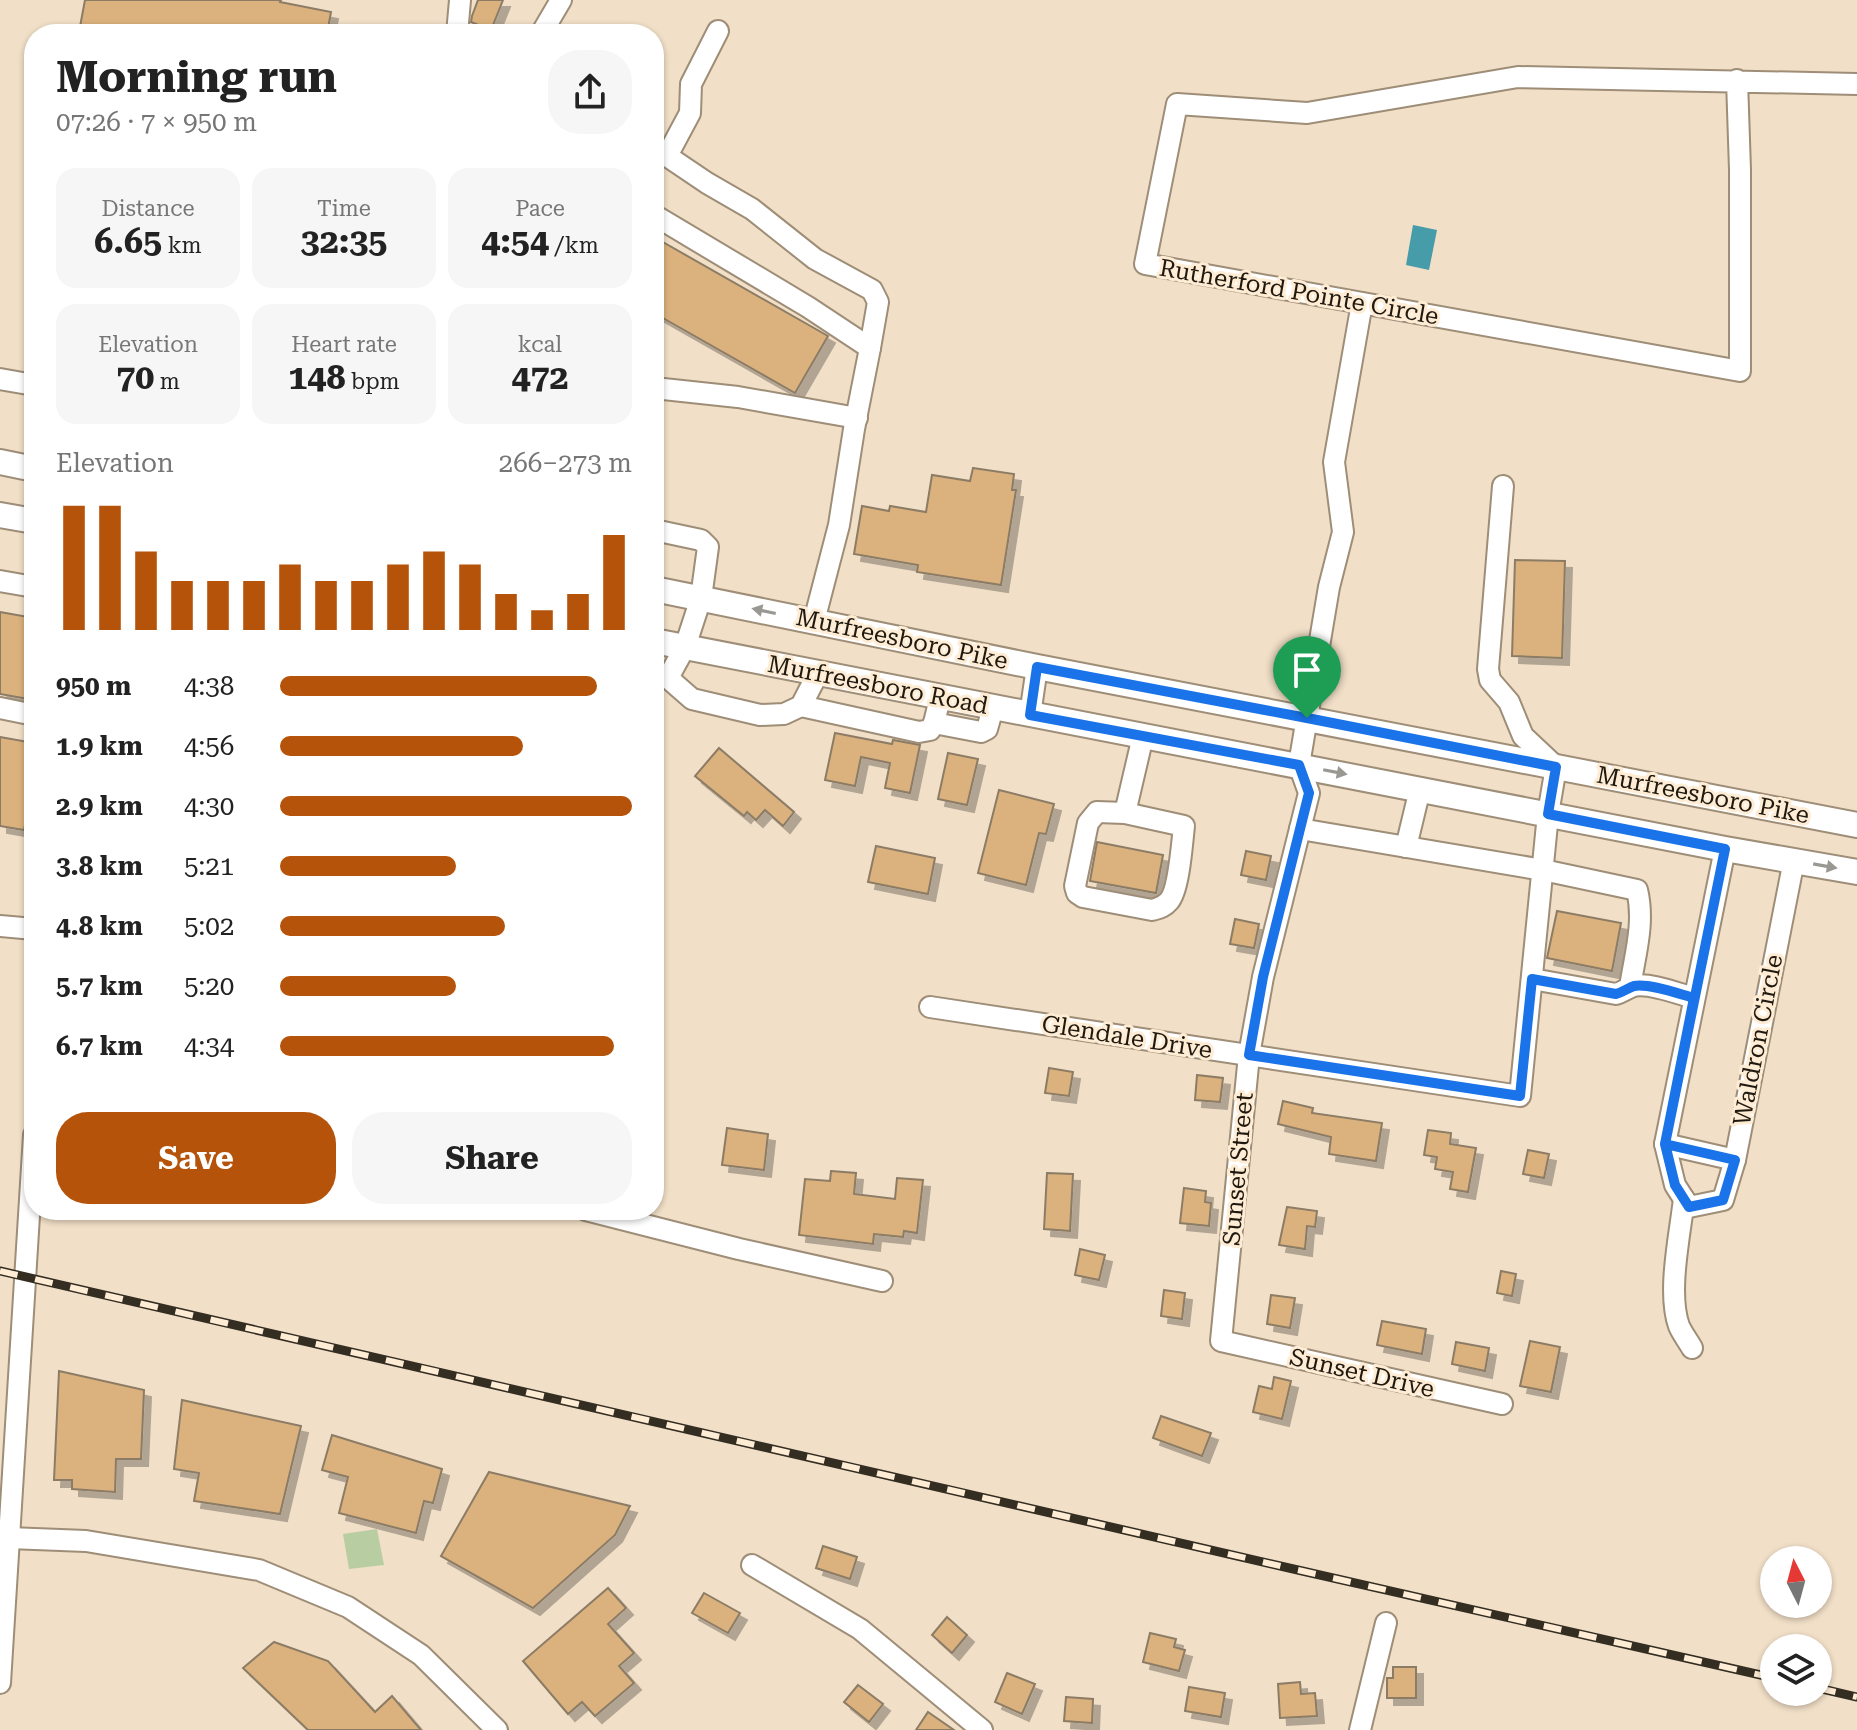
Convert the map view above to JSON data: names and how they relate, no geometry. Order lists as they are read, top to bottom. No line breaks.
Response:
{"streets":{"main road":["Murfreesboro Pike","Murfreesboro Road"],"street":["Rutherford Pointe Circle","Glendale Drive","Waldron Circle","Sunset Street","Sunset Drive"]},"crossings":[["Murfreesboro Pike","Glendale Drive"],["Murfreesboro Road","Glendale Drive"],["Murfreesboro Road","Waldron Circle"],["Murfreesboro Road","Sunset Street"],["Glendale Drive","Sunset Street"],["Sunset Street","Sunset Drive"]],"north":"top","page":{"heading":["Morning run","07:26 · 7 × 950 m"],"stats":[["Distance","6.65 km"],["Time","32:35"],["Pace","4:54 /km"],["Elevation","70 m"],["Heart rate","148 bpm"],["kcal","472"]],"chart":["Elevation","266–273 m"],"list":[{"name":"950 m","note":"4:38"},{"name":"1.9 km","note":"4:56"},{"name":"2.9 km","note":"4:30"},{"name":"3.8 km","note":"5:21"},{"name":"4.8 km","note":"5:02"},{"name":"5.7 km","note":"5:20"},{"name":"6.7 km","note":"4:34"}],"buttons":["Save","Share"]}}
